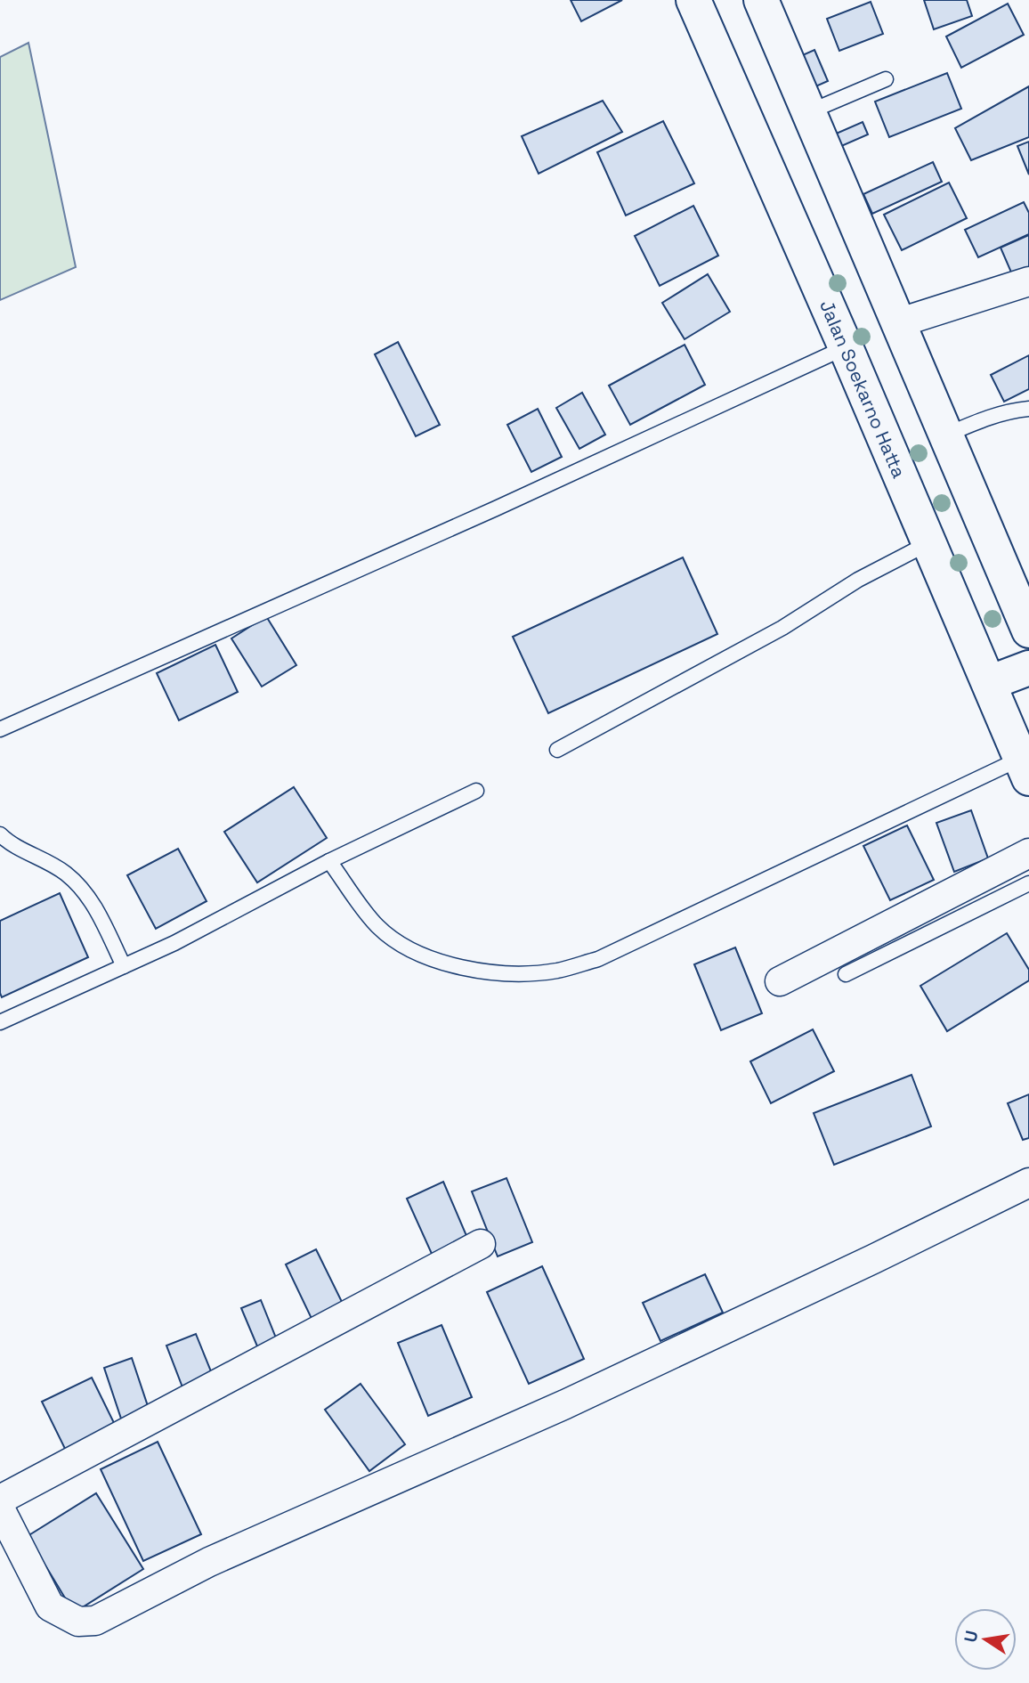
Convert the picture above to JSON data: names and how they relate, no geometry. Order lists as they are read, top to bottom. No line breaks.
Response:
{"streets":{"highway":["Jalan Soekarno Hatta"]},"north":"left"}
